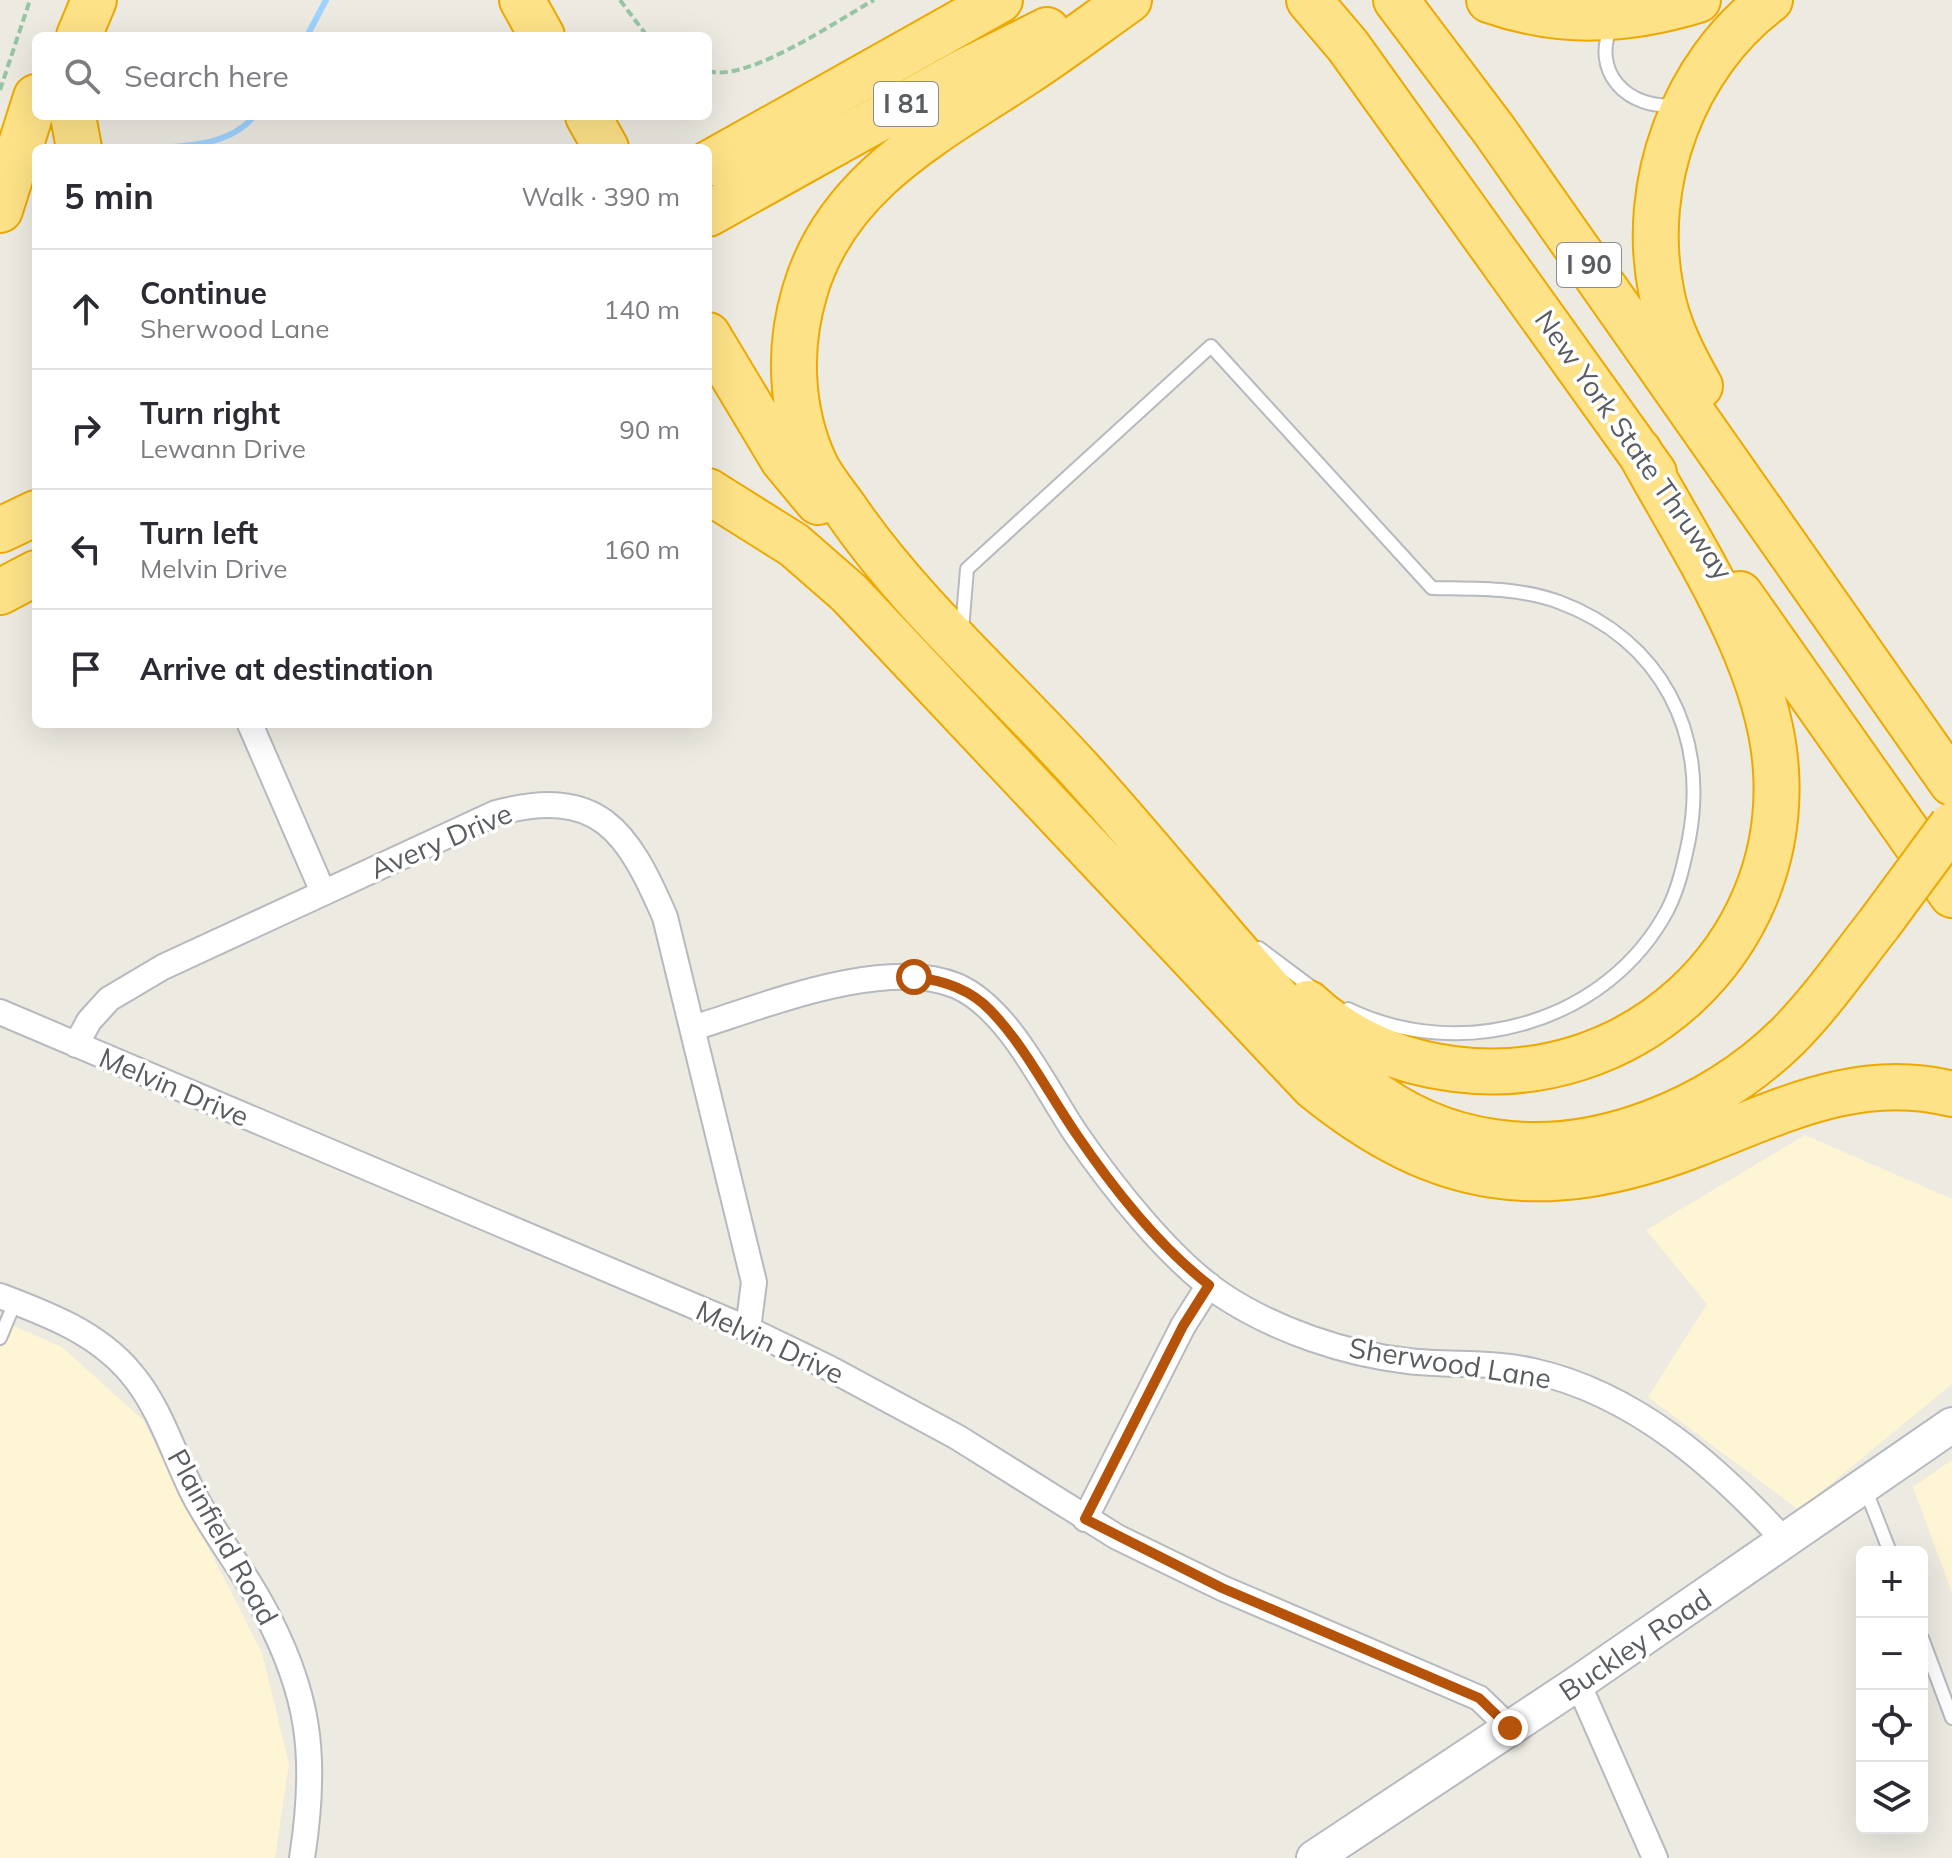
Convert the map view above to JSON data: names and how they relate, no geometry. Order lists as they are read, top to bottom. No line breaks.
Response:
{"streets":{"highway":["I 81","I 90","New York State Thruway"],"street":["Avery Drive","Melvin Drive","Sherwood Lane","Plainfield Road","Buckley Road"]},"crossings":[["Avery Drive","Melvin Drive"],["Avery Drive","Sherwood Lane"],["Melvin Drive","Buckley Road"],["Sherwood Lane","Buckley Road"]],"page":{"search":"Search here","heading":["5 min","Walk · 390 m"],"list":[["Continue","Sherwood Lane","140 m"],["Turn right","Lewann Drive","90 m"],["Turn left","Melvin Drive","160 m"],"Arrive at destination"],"map_buttons":["+","−"]}}
